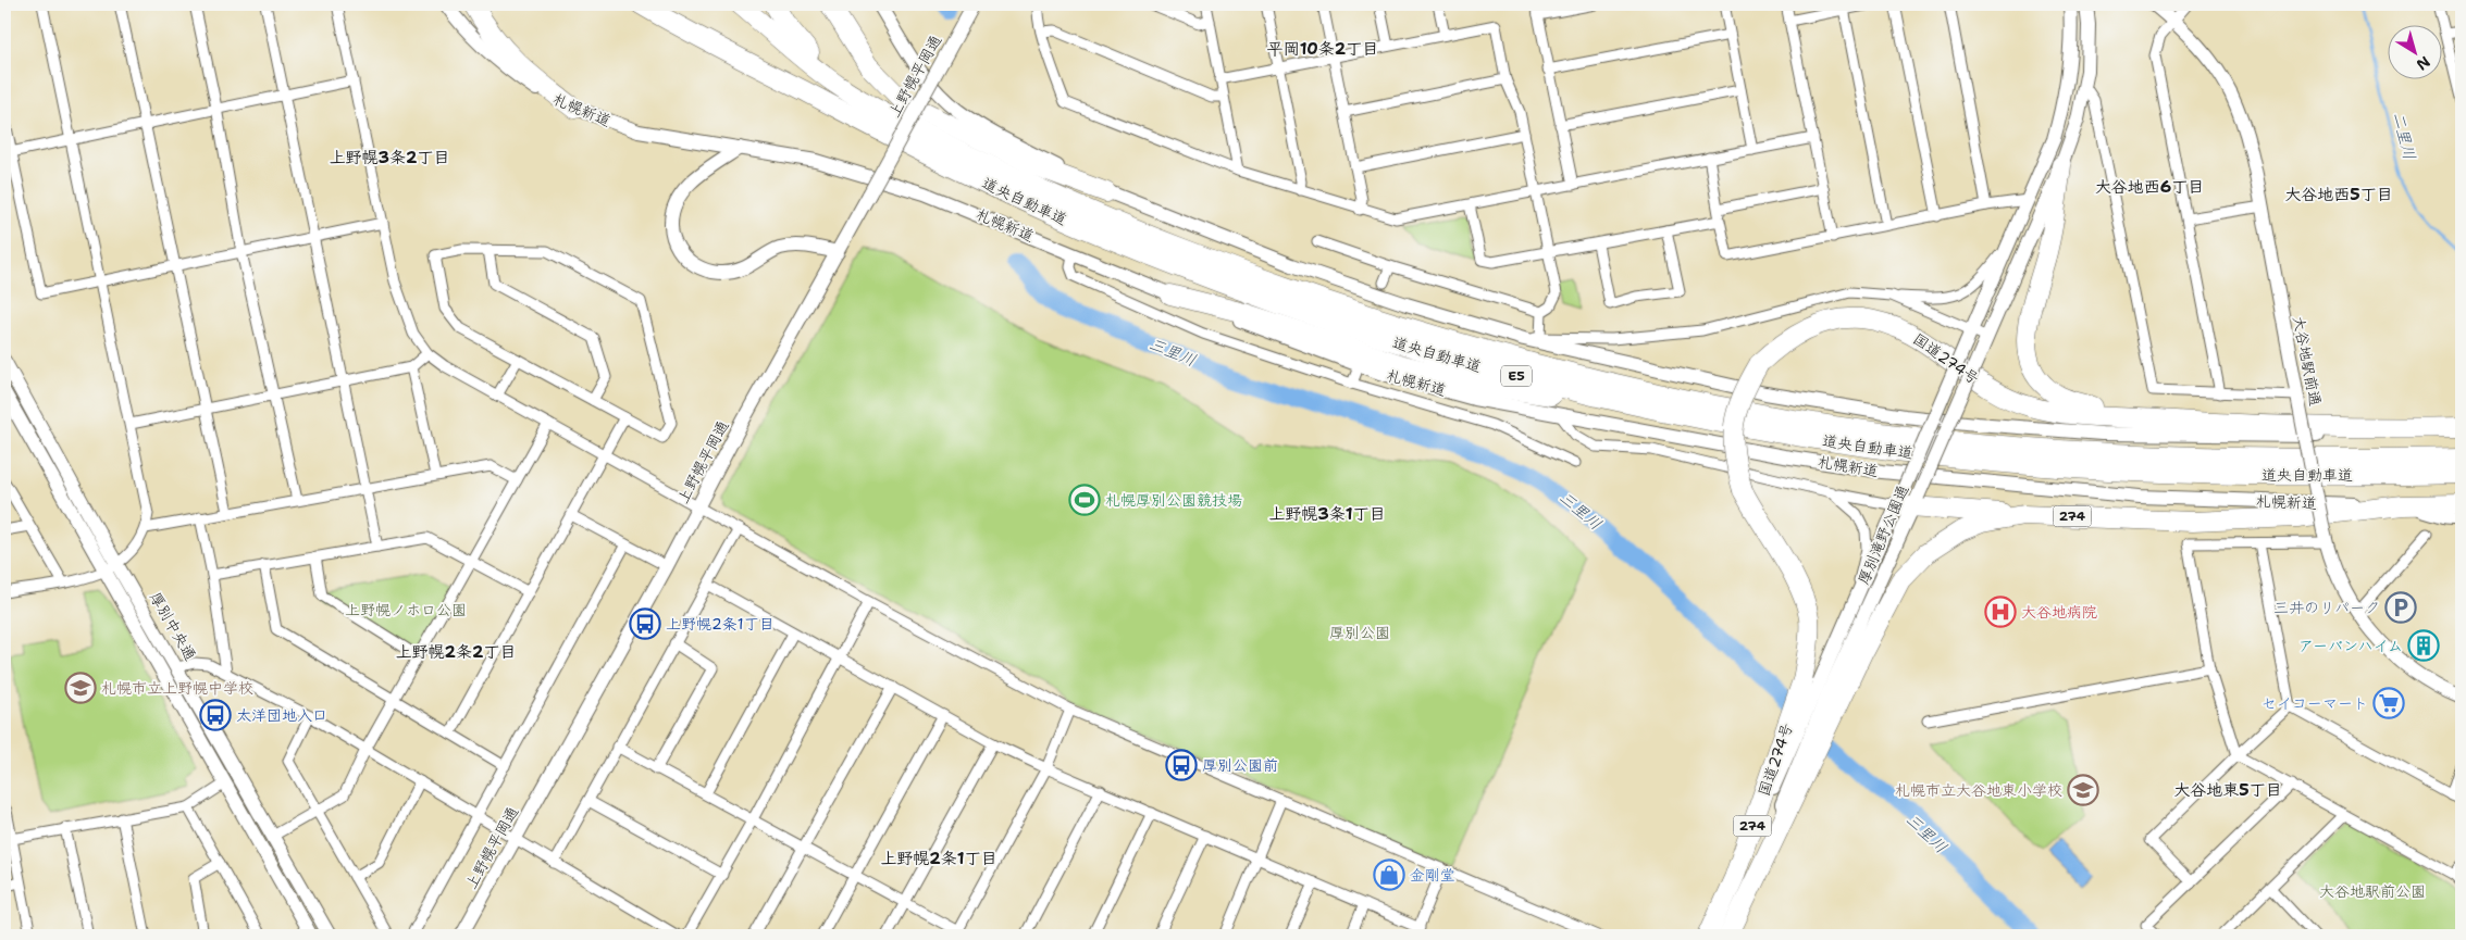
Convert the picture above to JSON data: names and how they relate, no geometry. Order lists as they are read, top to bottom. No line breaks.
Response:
{"streets":{"highway":["札幌新道","道央自動車道","国道274号","E5","274"],"street":["上野幌平岡通","大谷地駅前通","厚別滝野公園通","厚別中央通"]},"crossings":[["札幌新道","国道274号"],["国道274号","274"],["国道274号","厚別滝野公園通"]],"districts":["平岡10条2丁目","上野幌3条2丁目","大谷地西6丁目","大谷地西5丁目","上野幌3条1丁目","上野幌2条2丁目","大谷地東5丁目","上野幌2条1丁目"],"water":["二里川","三里川"],"parks":["上野幌ノホロ公園","厚別公園","大谷地駅前公園"],"places":{"sports":["札幌厚別公園競技場"],"parking":["三井のリパーク"],"hospital":["大谷地病院"],"bus stop":["上野幌2条1丁目","太洋団地入口","厚別公園前"],"building":["アーバンハイム"],"school or university":["札幌市立上野幌中学校","札幌市立大谷地東小学校"],"supermarket":["セイコーマート"],"shop":["金剛堂"]},"north":"bottom right"}
